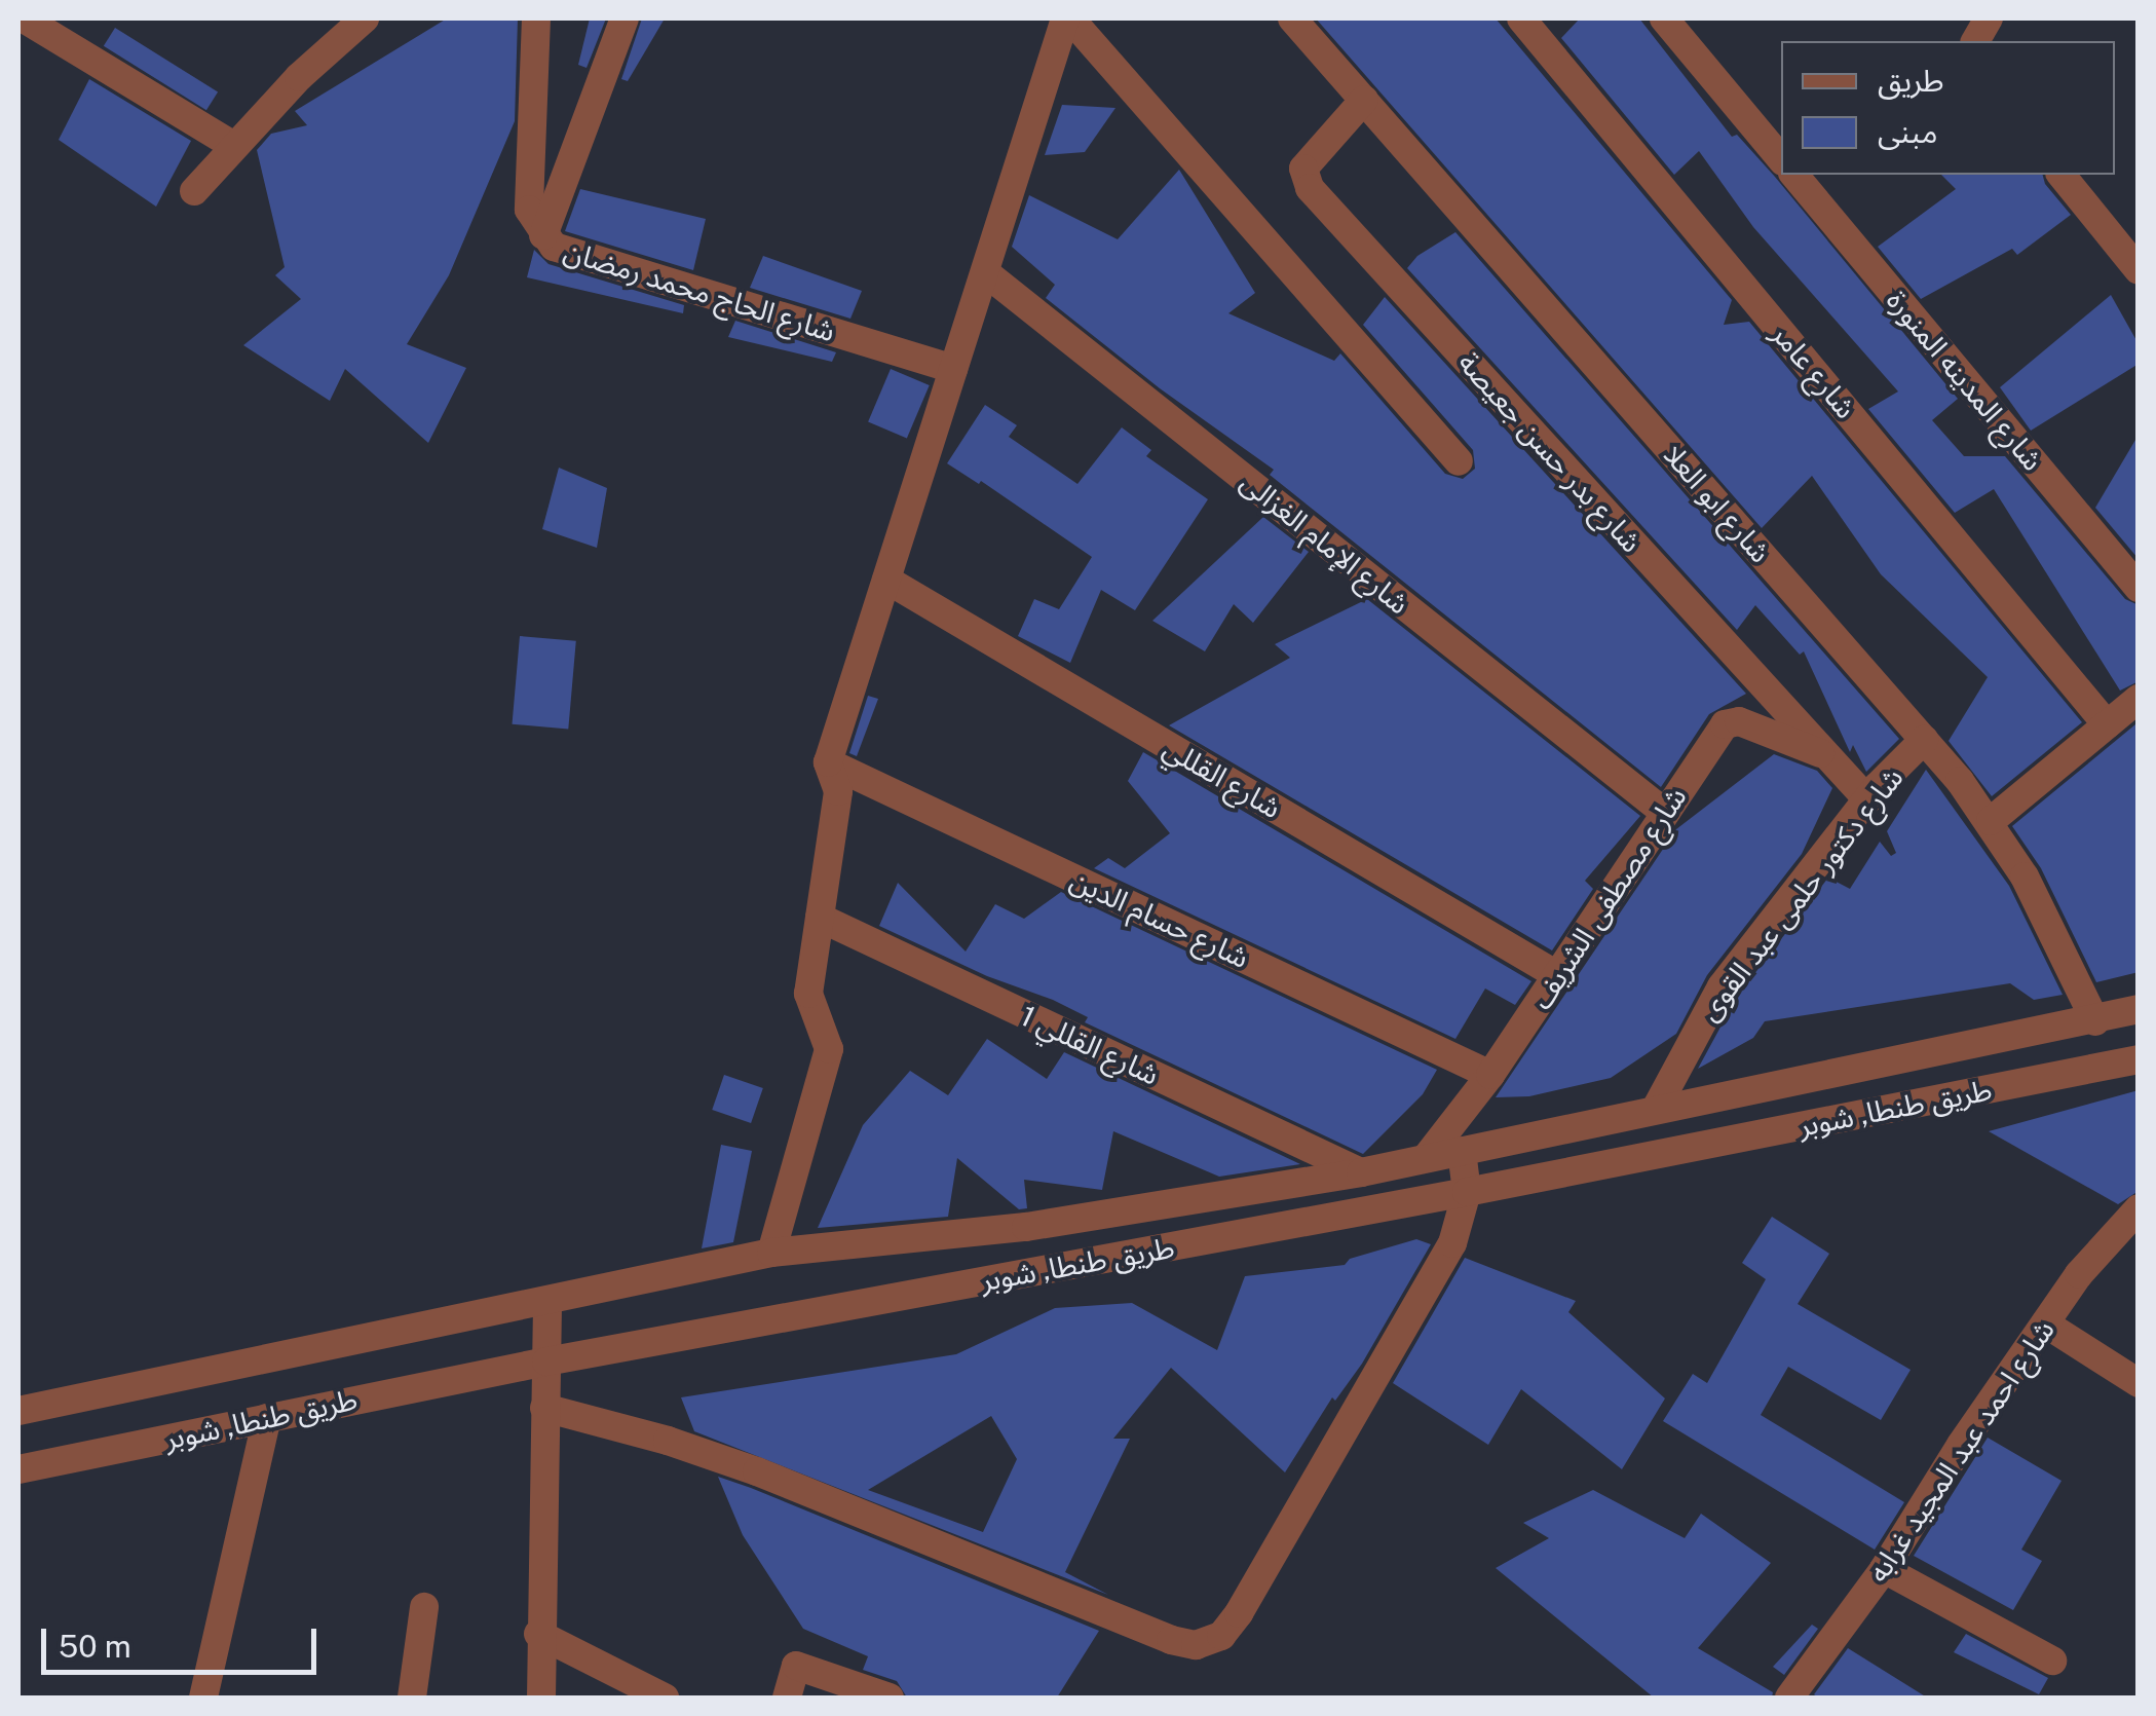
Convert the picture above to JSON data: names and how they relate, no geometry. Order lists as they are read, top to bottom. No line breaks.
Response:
{"streets":{"street":["شارع الحاج محمد رمضان","شارع عامر","شارع المدينه المنورة","شارع بدر حسن جعيصة","شارع ابو العلا","شارع الإمام الغزالى","شارع القللي","شارع دكتور حلمى عبد القوى","شارع مصطفى الشريف","شارع حسام الدين","شارع القللي 1","طريق طنطا, شوبر","شارع احمد عبد المجيد غرابه"]},"crossings":[["شارع بدر حسن جعيصة","شارع ابو العلا"],["شارع بدر حسن جعيصة","شارع دكتور حلمى عبد القوى"],["شارع بدر حسن جعيصة","شارع مصطفى الشريف"],["شارع ابو العلا","شارع دكتور حلمى عبد القوى"],["شارع ابو العلا","طريق طنطا, شوبر"],["شارع الإمام الغزالى","شارع مصطفى الشريف"],["شارع القللي","شارع مصطفى الشريف"],["شارع دكتور حلمى عبد القوى","طريق طنطا, شوبر"],["شارع مصطفى الشريف","شارع حسام الدين"],["شارع مصطفى الشريف","طريق طنطا, شوبر"],["شارع القللي 1","طريق طنطا, شوبر"]],"legend":["طريق","مبنى"],"scale_bar":"50 m"}
